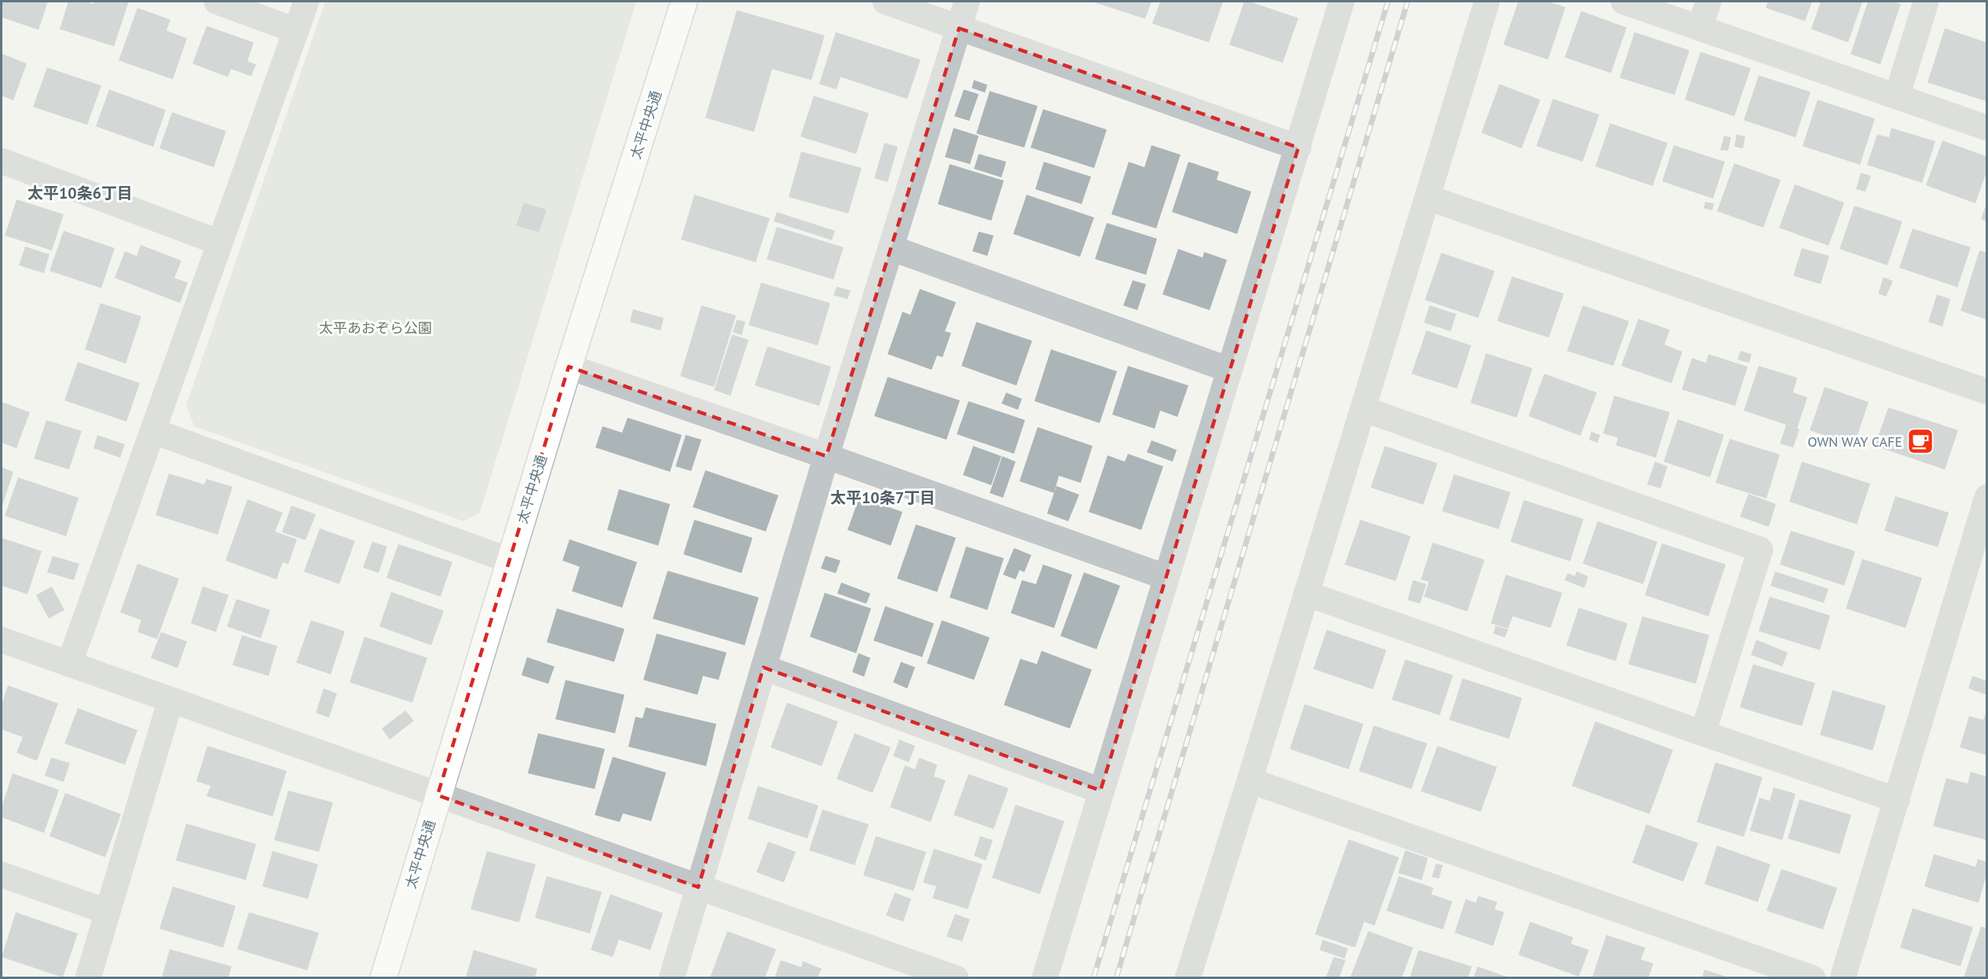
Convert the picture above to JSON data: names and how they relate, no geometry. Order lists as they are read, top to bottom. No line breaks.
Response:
{"streets":{"street":["太平中央通"]},"districts":["太平10条6丁目","太平10条7丁目"],"parks":["太平あおぞら公園"],"places":{"cafe":["OWN WAY CAFE"]}}
